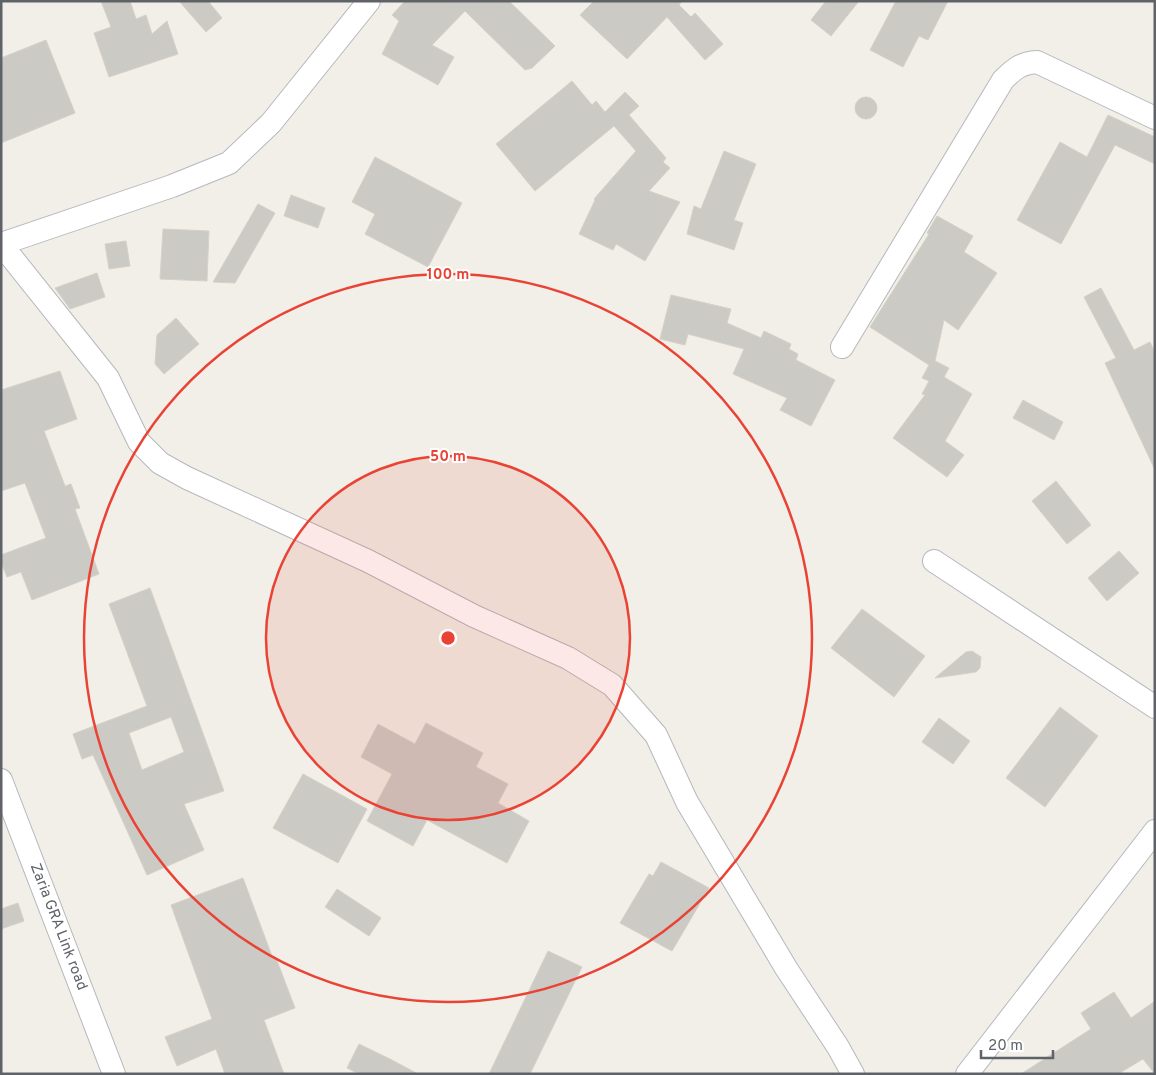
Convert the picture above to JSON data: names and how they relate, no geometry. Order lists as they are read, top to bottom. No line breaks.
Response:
{"streets":{"street":["Zaria GRA Link road"]},"scale_bar":"20 m","rings":["100 m","50 m"]}
